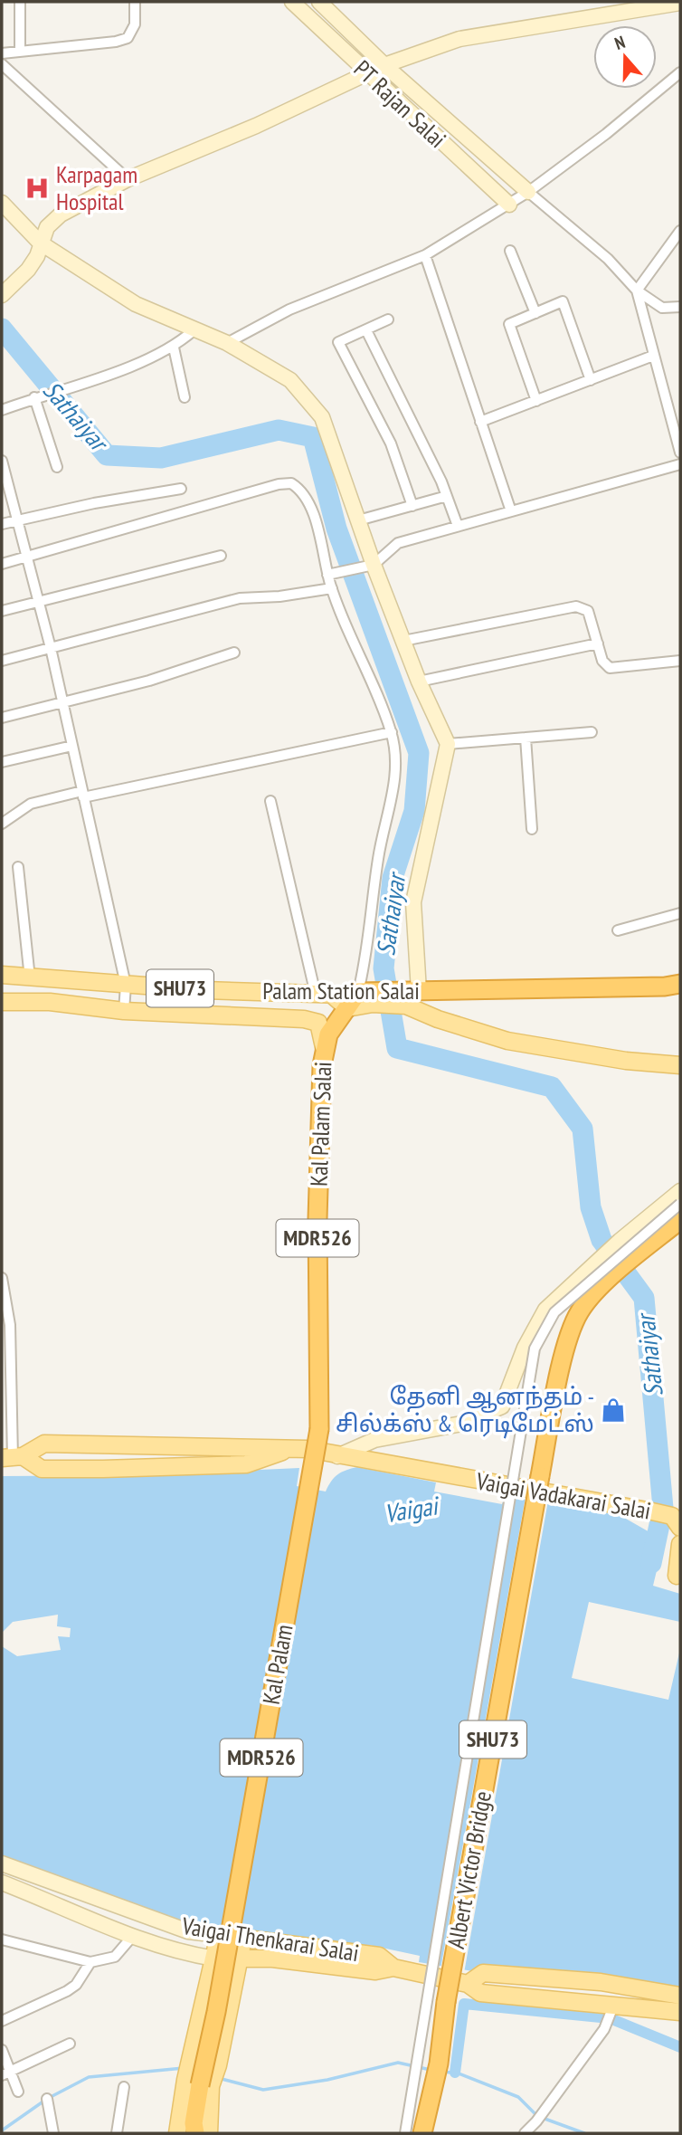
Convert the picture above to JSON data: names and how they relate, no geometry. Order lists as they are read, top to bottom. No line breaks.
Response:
{"streets":{"highway":["SHU73","Palam Station Salai","Kal Palam Salai","MDR526","Kal Palam","Albert Victor Bridge"],"main road":["Vaigai Vadakarai Salai","Vaigai Thenkarai Salai"],"street":["PT Rajan Salai"]},"crossings":[["Palam Station Salai","Kal Palam Salai"],["Kal Palam Salai","Kal Palam"],["MDR526","Kal Palam"]],"water":["Sathaiyar","Vaigai"],"places":{"hospital":["Karpagam Hospital"],"shop":["தேனி ஆனந்தம் - சில்க்ஸ் & ரெடிமேட்ஸ்"]},"north":"top"}
